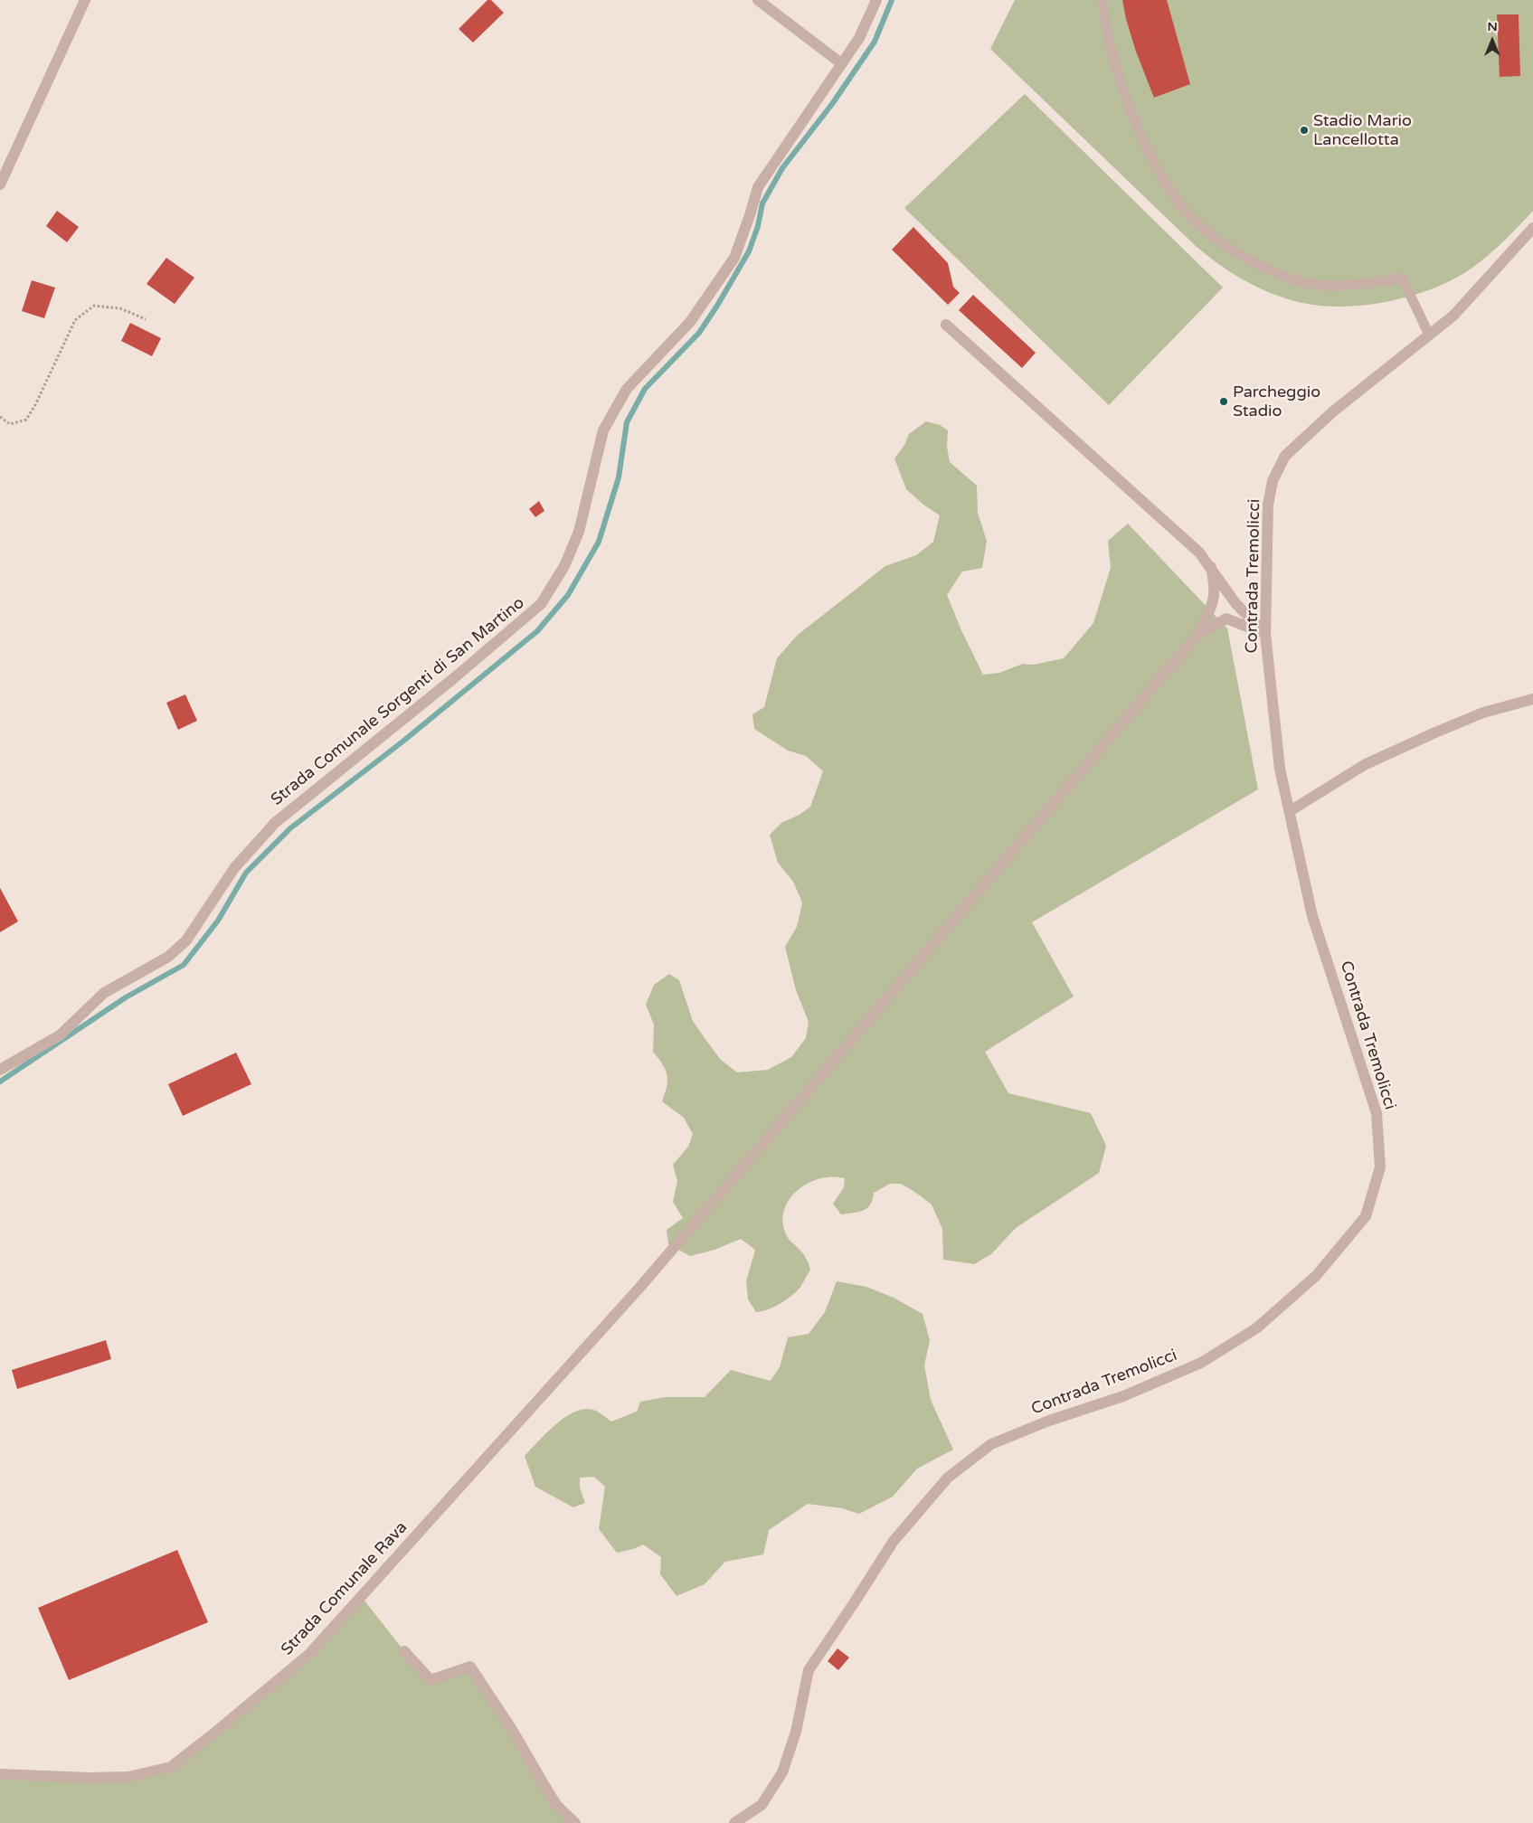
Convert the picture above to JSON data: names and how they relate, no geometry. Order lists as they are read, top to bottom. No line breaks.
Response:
{"streets":{"street":["Contrada Tremolicci","Strada Comunale Sorgenti di San Martino","Strada Comunale Rava"]},"places":["Stadio Mario Lancellotta","Parcheggio Stadio"],"north":"top"}
